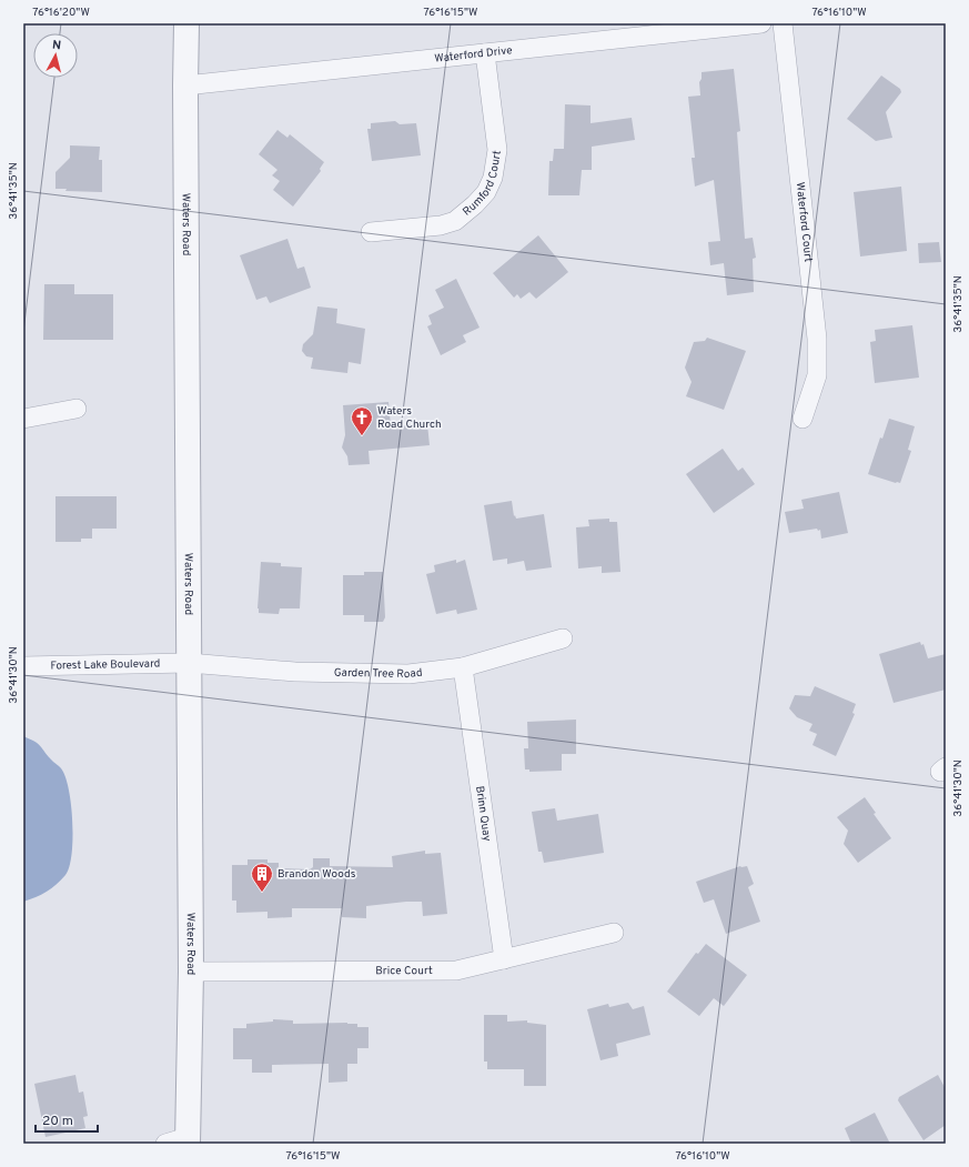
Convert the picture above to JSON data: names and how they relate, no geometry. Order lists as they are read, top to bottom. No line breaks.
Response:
{"streets":{"street":["Waterford Drive","Rumford Court","Waterford Court","Waters Road","Forest Lake Boulevard","Garden Tree Road","Brinn Quay","Brice Court"]},"crossings":[["Waterford Drive","Rumford Court"],["Waterford Drive","Waters Road"],["Waters Road","Forest Lake Boulevard"],["Waters Road","Garden Tree Road"],["Waters Road","Brice Court"],["Forest Lake Boulevard","Garden Tree Road"],["Garden Tree Road","Brinn Quay"],["Brinn Quay","Brice Court"]],"places":{"church":["Waters Road Church"],"building":["Brandon Woods"]},"scale_bar":"20 m","north":"top","coordinates":["76°16'20\"W","76°16'15\"W","76°16'10\"W","36°41'35\"N","36°41'30\"N"]}
